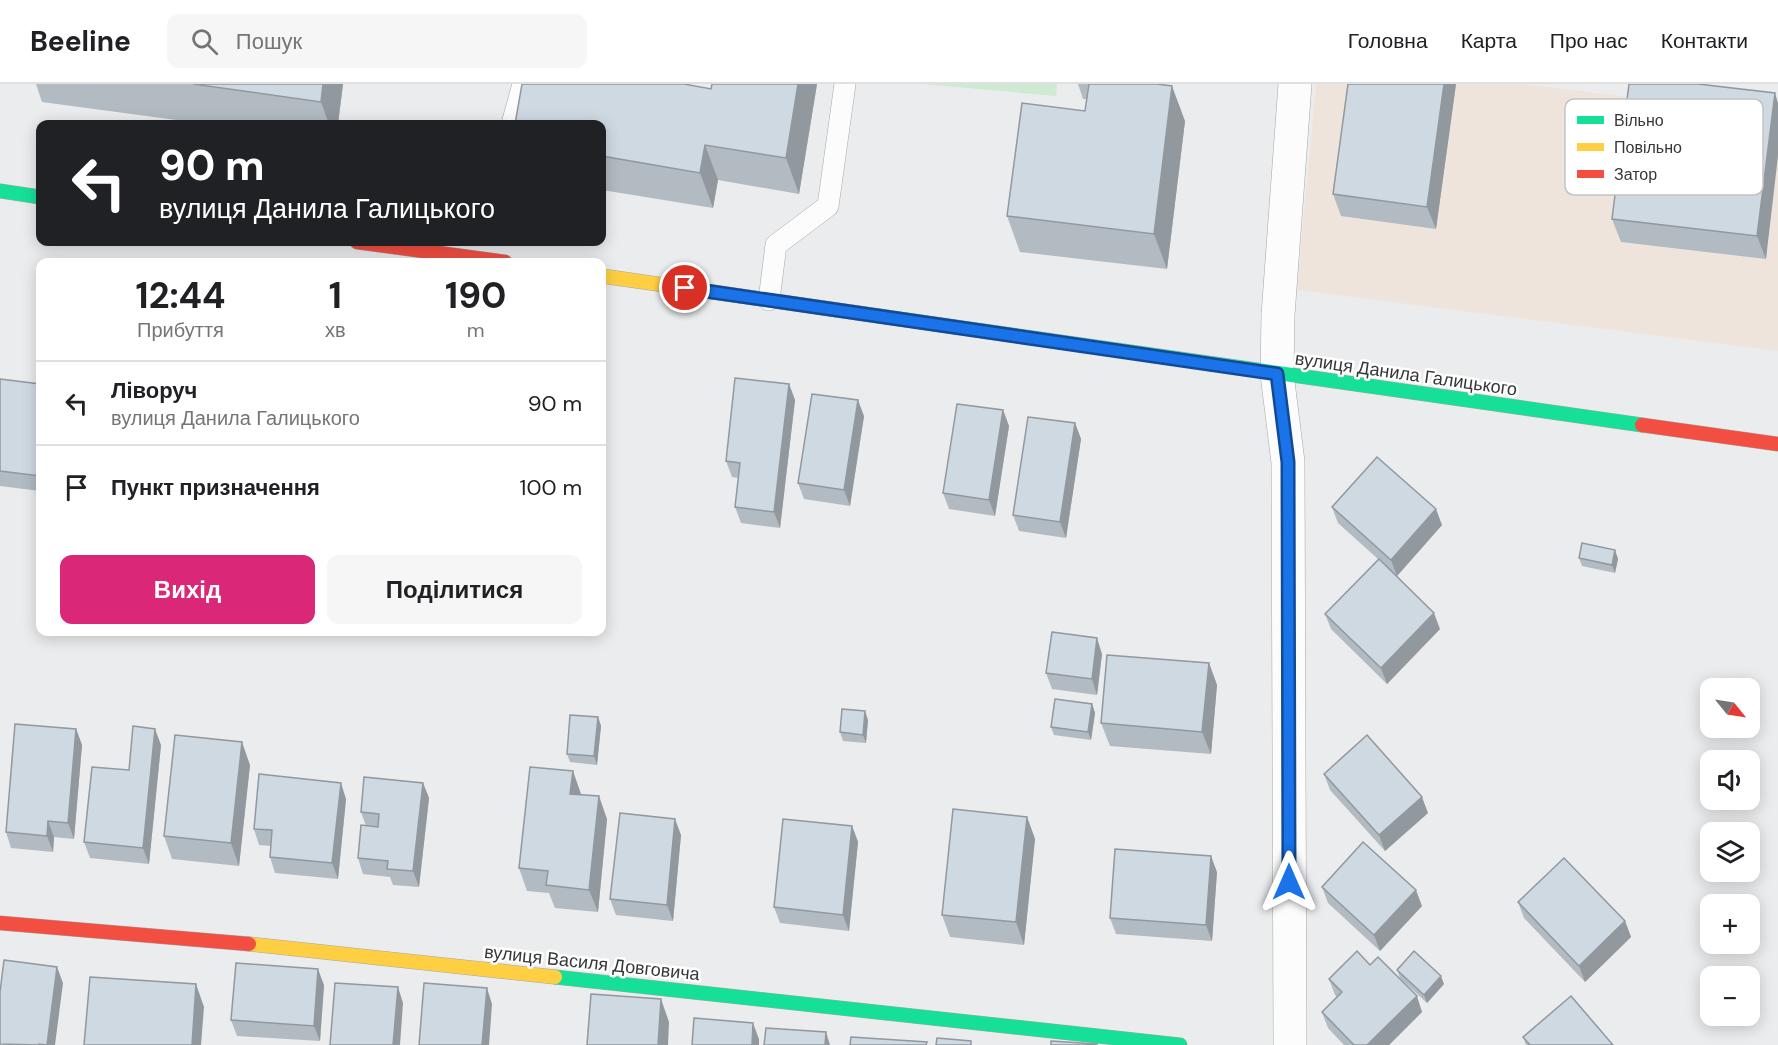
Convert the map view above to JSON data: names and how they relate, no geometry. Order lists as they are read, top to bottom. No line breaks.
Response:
{"streets":{"main road":["вулиця Данила Галицького","вулиця Василя Довговича"]},"legend":["Вільно","Повільно","Затор"],"north":"bottom right","page":{"header":"Beeline","search":"Пошук","nav":["Головна","Карта","Про нас","Контакти"],"turn":["90 m","вулиця Данила Галицького"],"eta":["12:44","Прибуття","1","хв","190","m"],"list":[{"name":"Ліворуч","note":"вулиця Данила Галицького","value":"90 m"},{"name":"Пункт призначення","value":"100 m"}],"buttons":["Вихід","Поділитися"],"map_buttons":["+","−"]}}
